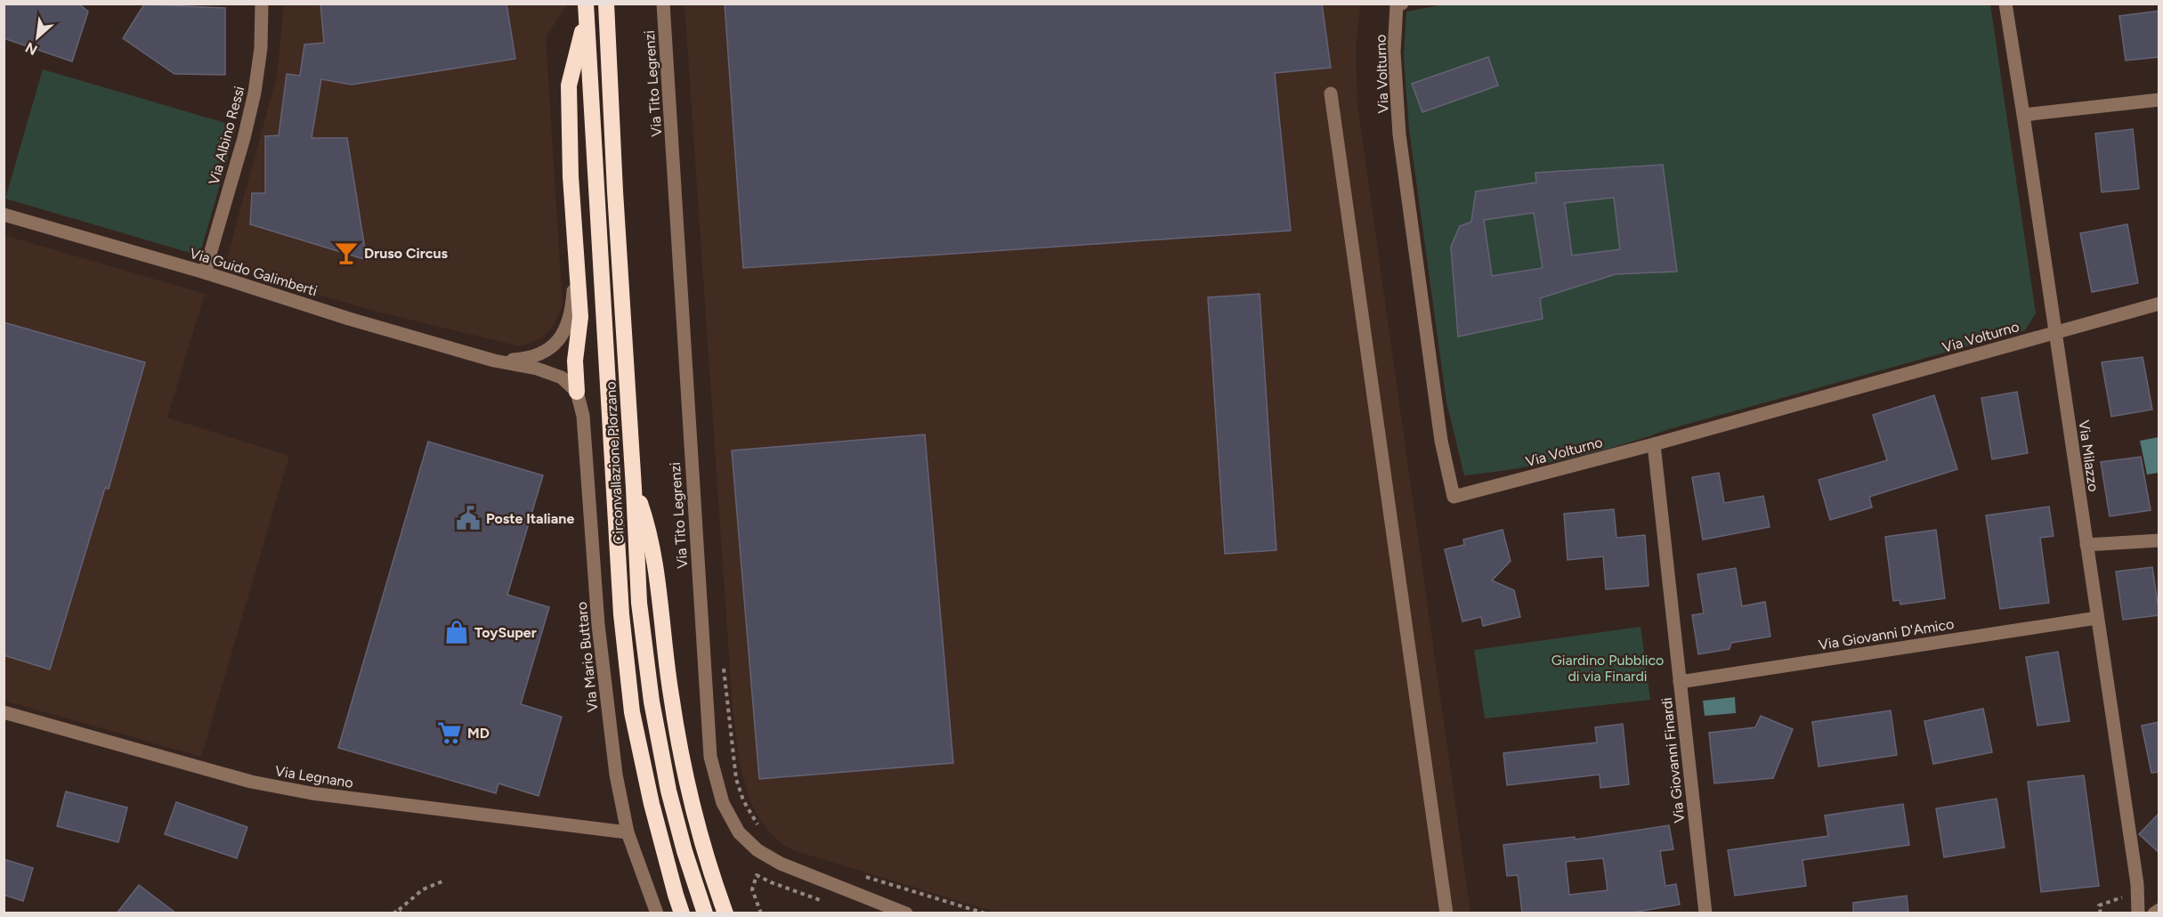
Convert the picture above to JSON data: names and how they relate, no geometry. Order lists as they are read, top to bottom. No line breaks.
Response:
{"streets":{"highway":["Circonvallazione Plorzano"],"street":["Via Volturno","Via Tito Legrenzi","Via Albino Ressi","Via Guido Galimberti","Via Milazzo","Via Giovanni D'Amico","Via Mario Buttaro","Via Giovanni Finardi","Via Legnano"]},"crossings":[["Via Volturno","Via Milazzo"],["Via Volturno","Via Giovanni Finardi"],["Via Albino Ressi","Via Guido Galimberti"],["Via Milazzo","Via Giovanni D'Amico"],["Via Giovanni D'Amico","Via Giovanni Finardi"],["Via Mario Buttaro","Via Legnano"]],"parks":["Giardino Pubblico di via Finardi"],"places":{"bar":["Druso Circus"],"public building":["Poste Italiane"],"shop":["ToySuper"],"supermarket":["MD"]},"north":"bottom left"}
